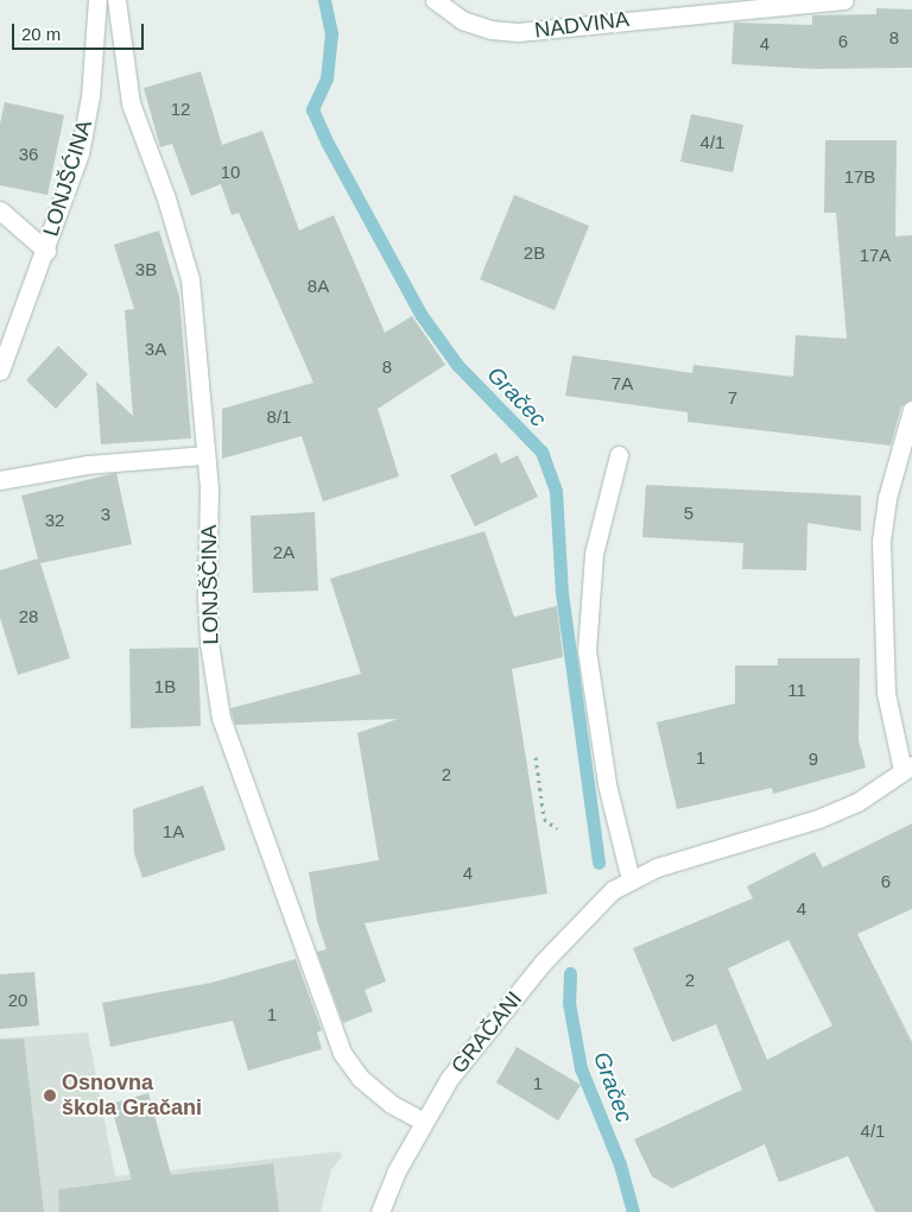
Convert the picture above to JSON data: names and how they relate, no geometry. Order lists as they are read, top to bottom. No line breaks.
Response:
{"streets":{"street":["NADVINA","LONJŠĆINA","LONJŠČINA","GRAČANI"]},"crossings":[["LONJŠČINA","GRAČANI"]],"water":["Gračec"],"places":["Osnovna škola Gračani"],"house_numbers":["8","6","4","12","4/1","36","10","17B","2B","17A","3B","8A","3A","8","7A","7","8/1","5","3","32","2A","28","1B","11","1","9","2","1A","4","6","4","2","20","1","1","4/1"],"scale_bar":"20 m"}
